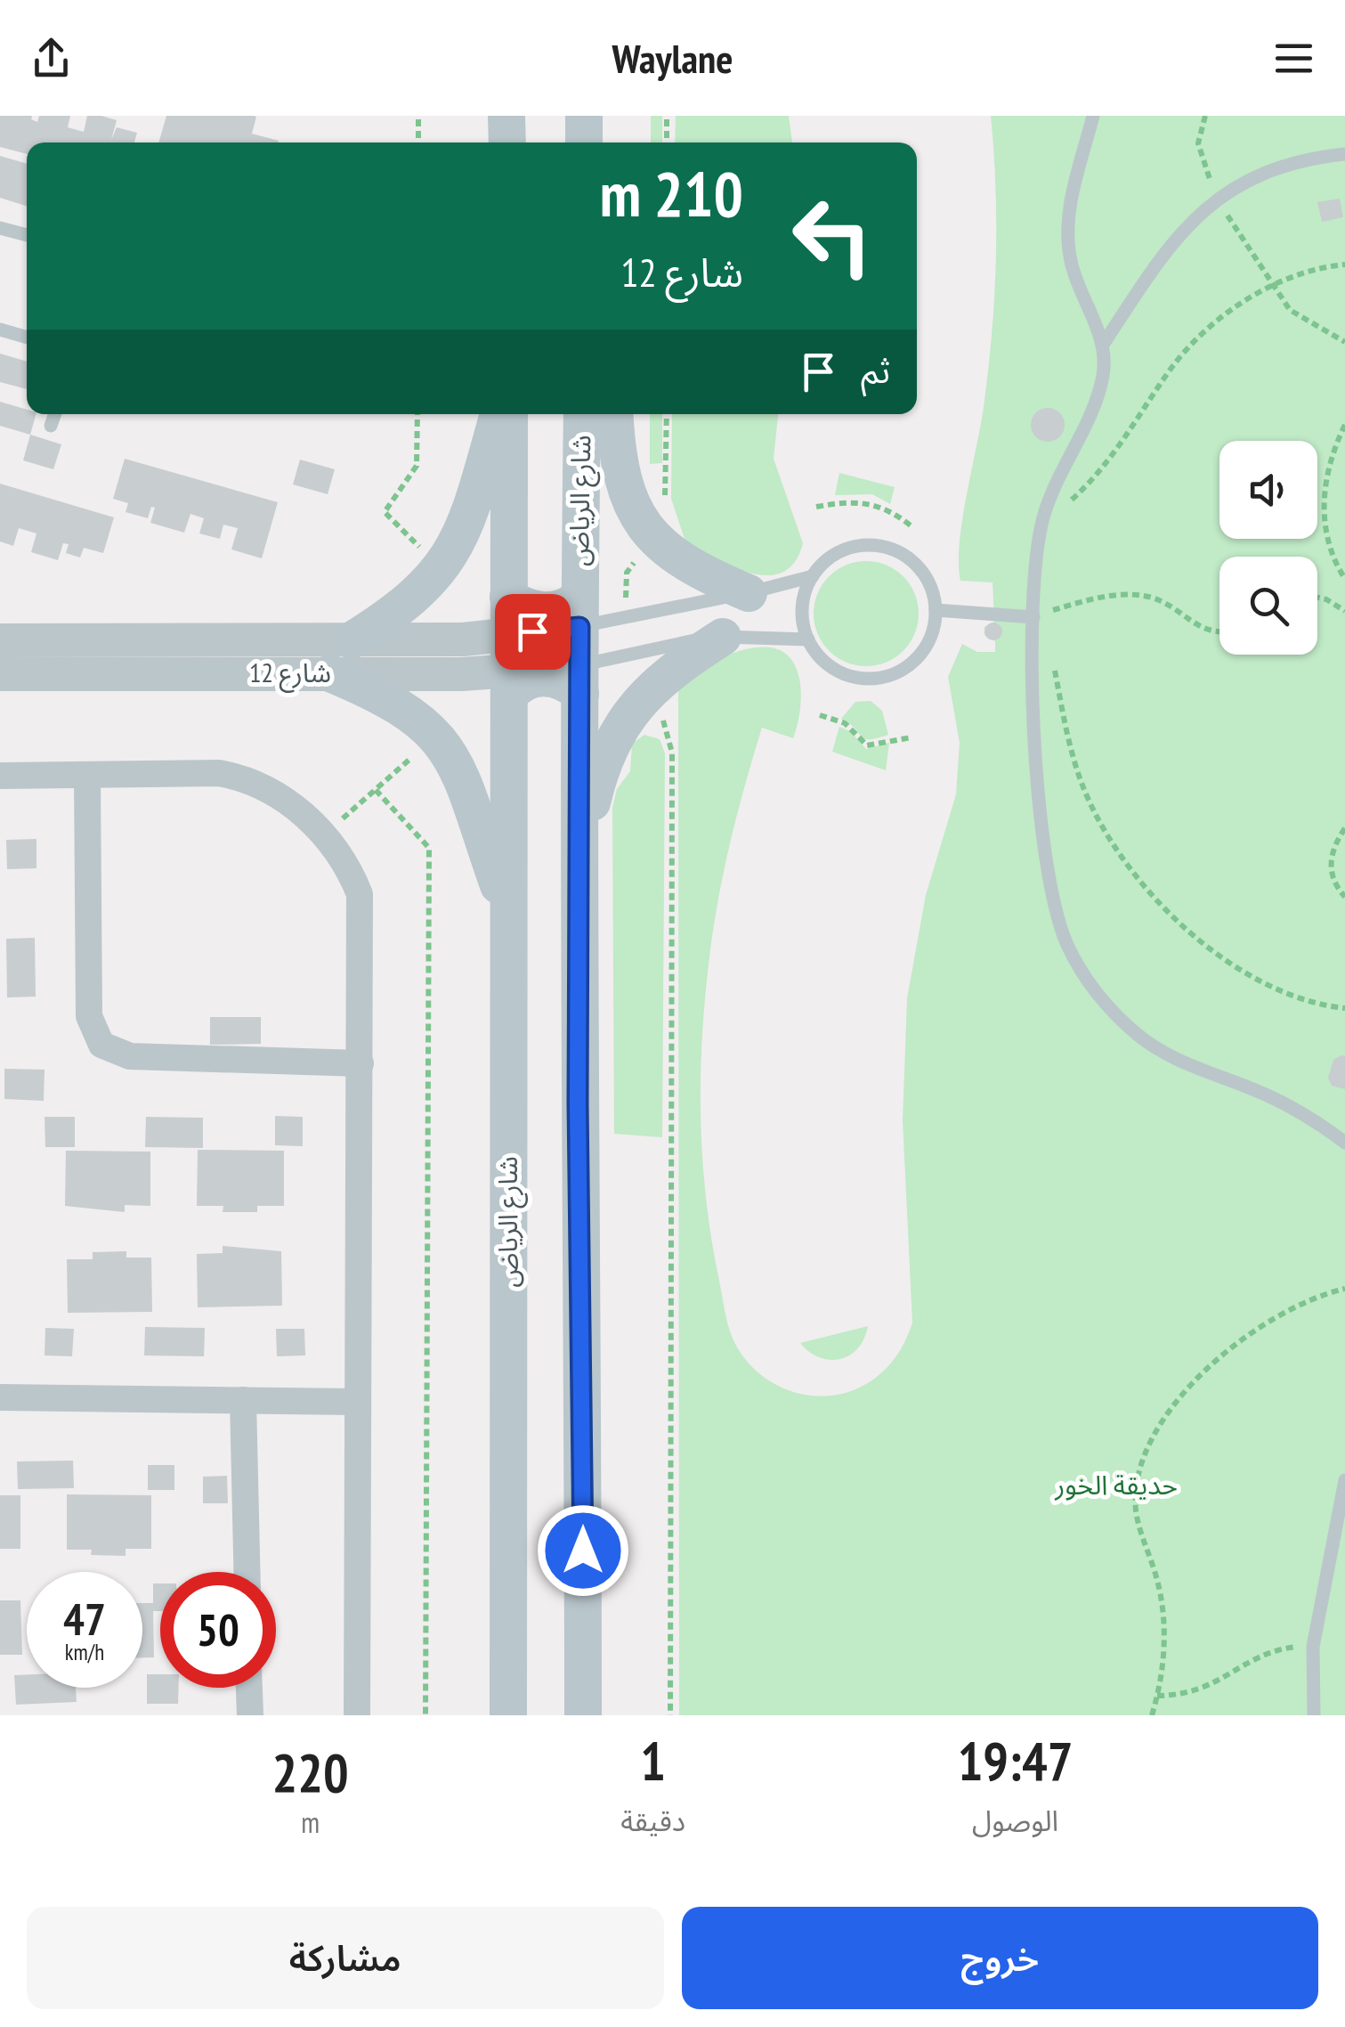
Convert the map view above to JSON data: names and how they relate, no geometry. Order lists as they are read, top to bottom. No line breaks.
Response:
{"streets":{"main road":["شارع الرياض"],"street":["شارع 12"]},"crossings":[["شارع الرياض","شارع 12"]],"parks":["حديقة الخور"],"page":{"header":"Waylane","turn":["210 m","شارع 12"],"then":"ثم","speed":"47 km/h","limit":"50","eta":["19:47","الوصول","1","دقيقة","220","m"],"buttons":["خروج","مشاركة"]}}
